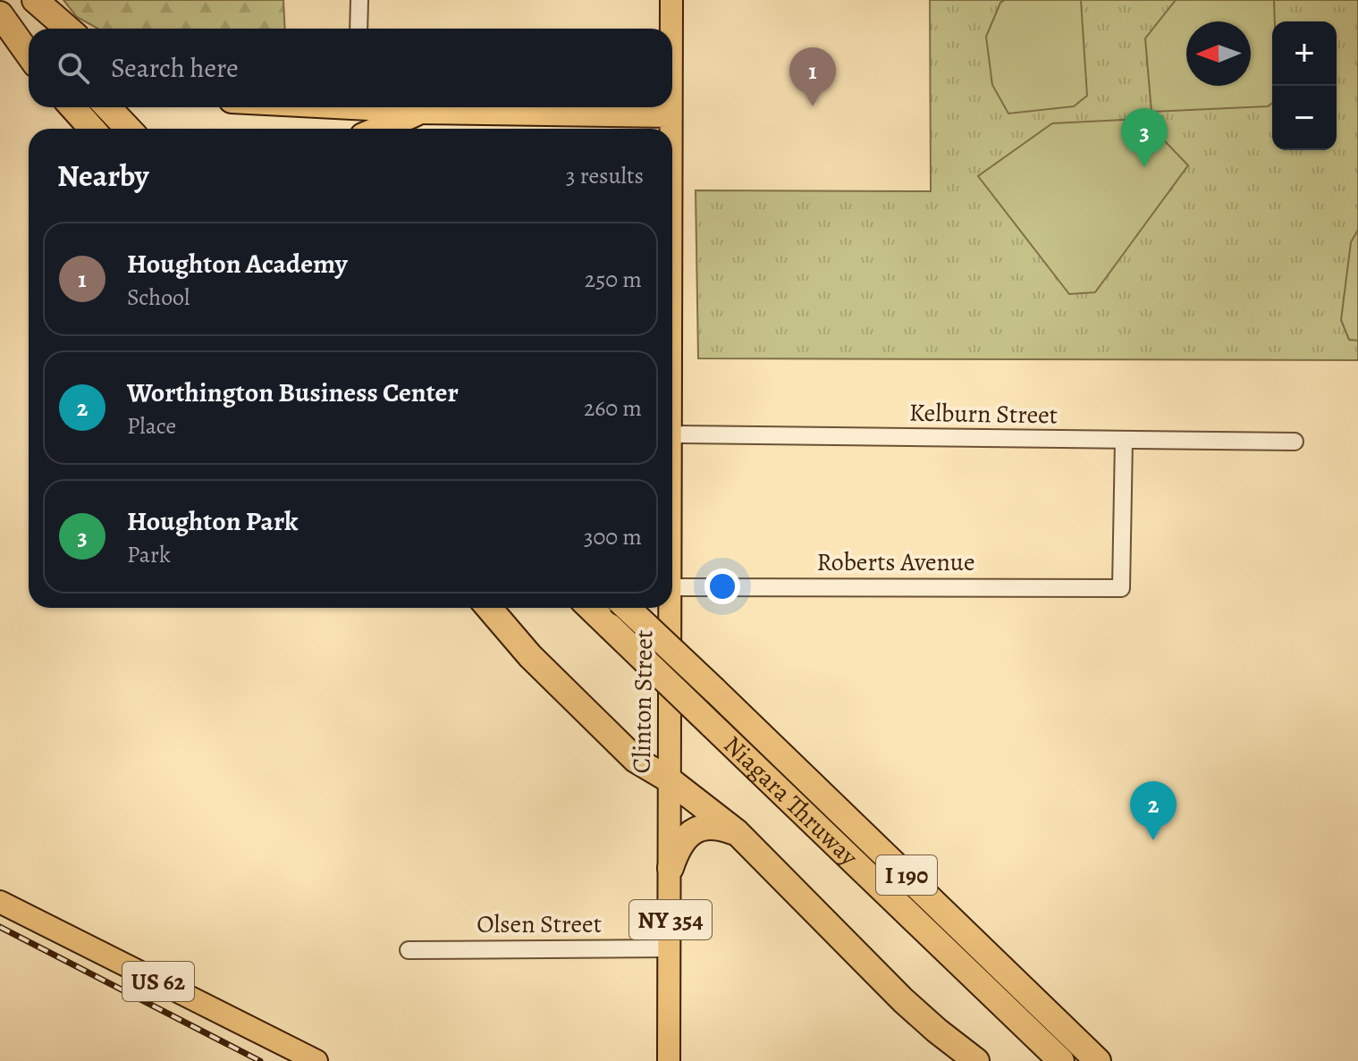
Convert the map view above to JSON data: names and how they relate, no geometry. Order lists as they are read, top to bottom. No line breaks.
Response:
{"streets":{"highway":["Niagara Thruway","I 190"],"main road":["Clinton Street","NY 354","US 62"],"street":["Kelburn Street","Roberts Avenue","Olsen Street"]},"crossings":[["Kelburn Street","Roberts Avenue"],["Clinton Street","Olsen Street"]],"north":"left","page":{"map_buttons":["+","−"],"search":"Search here","pins":["1","3","2"],"heading":["Nearby","3 results"],"list":[{"mark":"1","name":"Houghton Academy","note":"School","value":"250 m"},{"mark":"2","name":"Worthington Business Center","note":"Place","value":"260 m"},{"mark":"3","name":"Houghton Park","note":"Park","value":"300 m"}]}}
